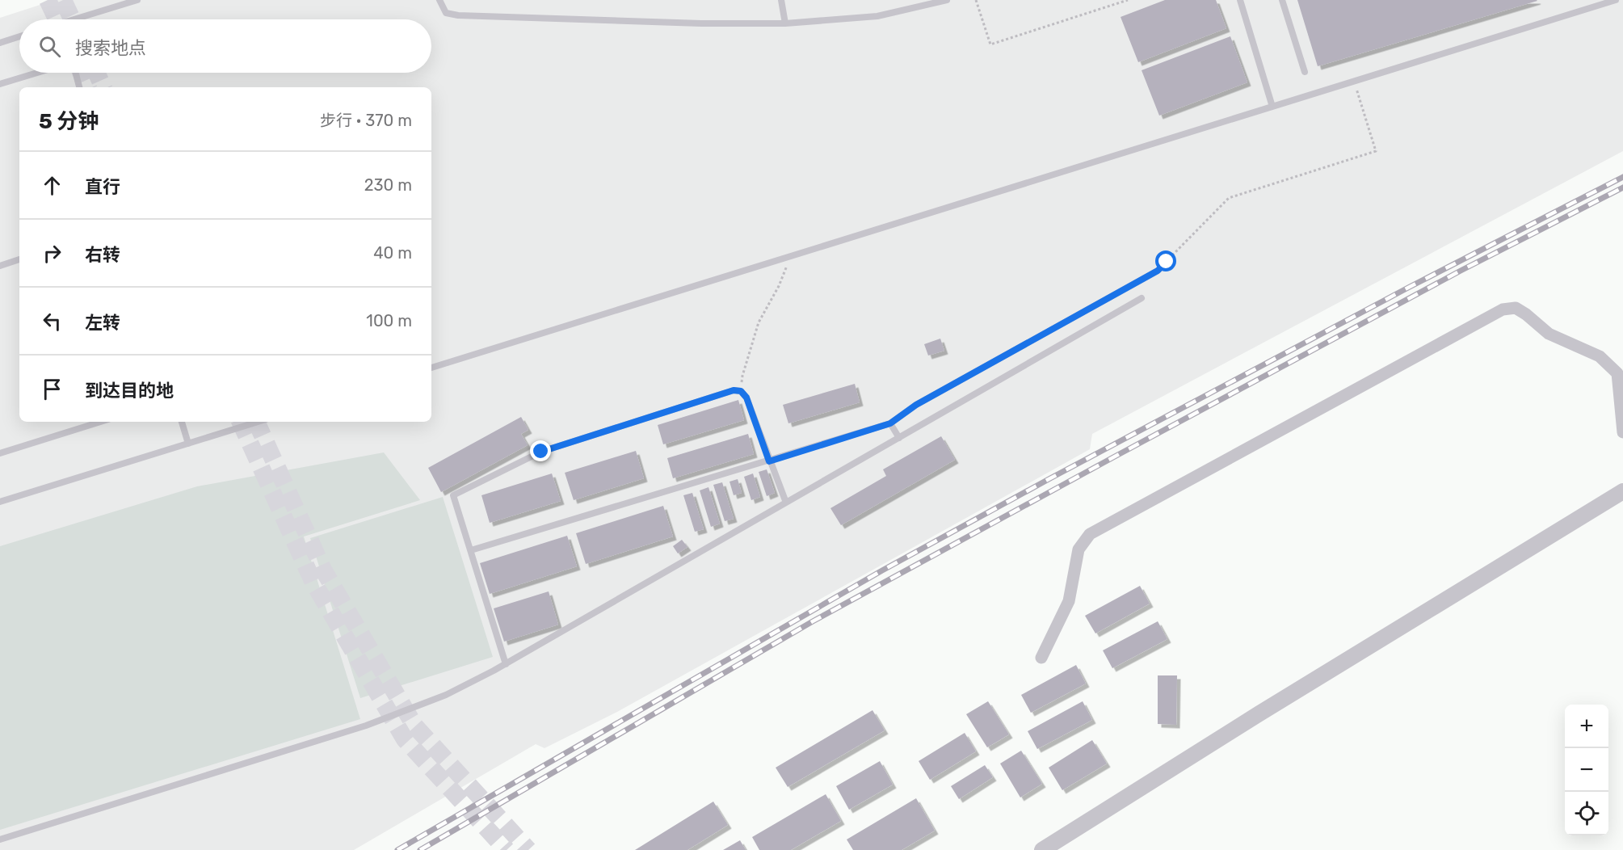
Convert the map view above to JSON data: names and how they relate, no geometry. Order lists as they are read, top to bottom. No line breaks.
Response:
{"page":{"search":"搜索地点","heading":["5 分钟","步行 · 370 m"],"list":[["直行","230 m"],["右转","40 m"],["左转","100 m"],"到达目的地"],"map_buttons":["+","−"]}}
